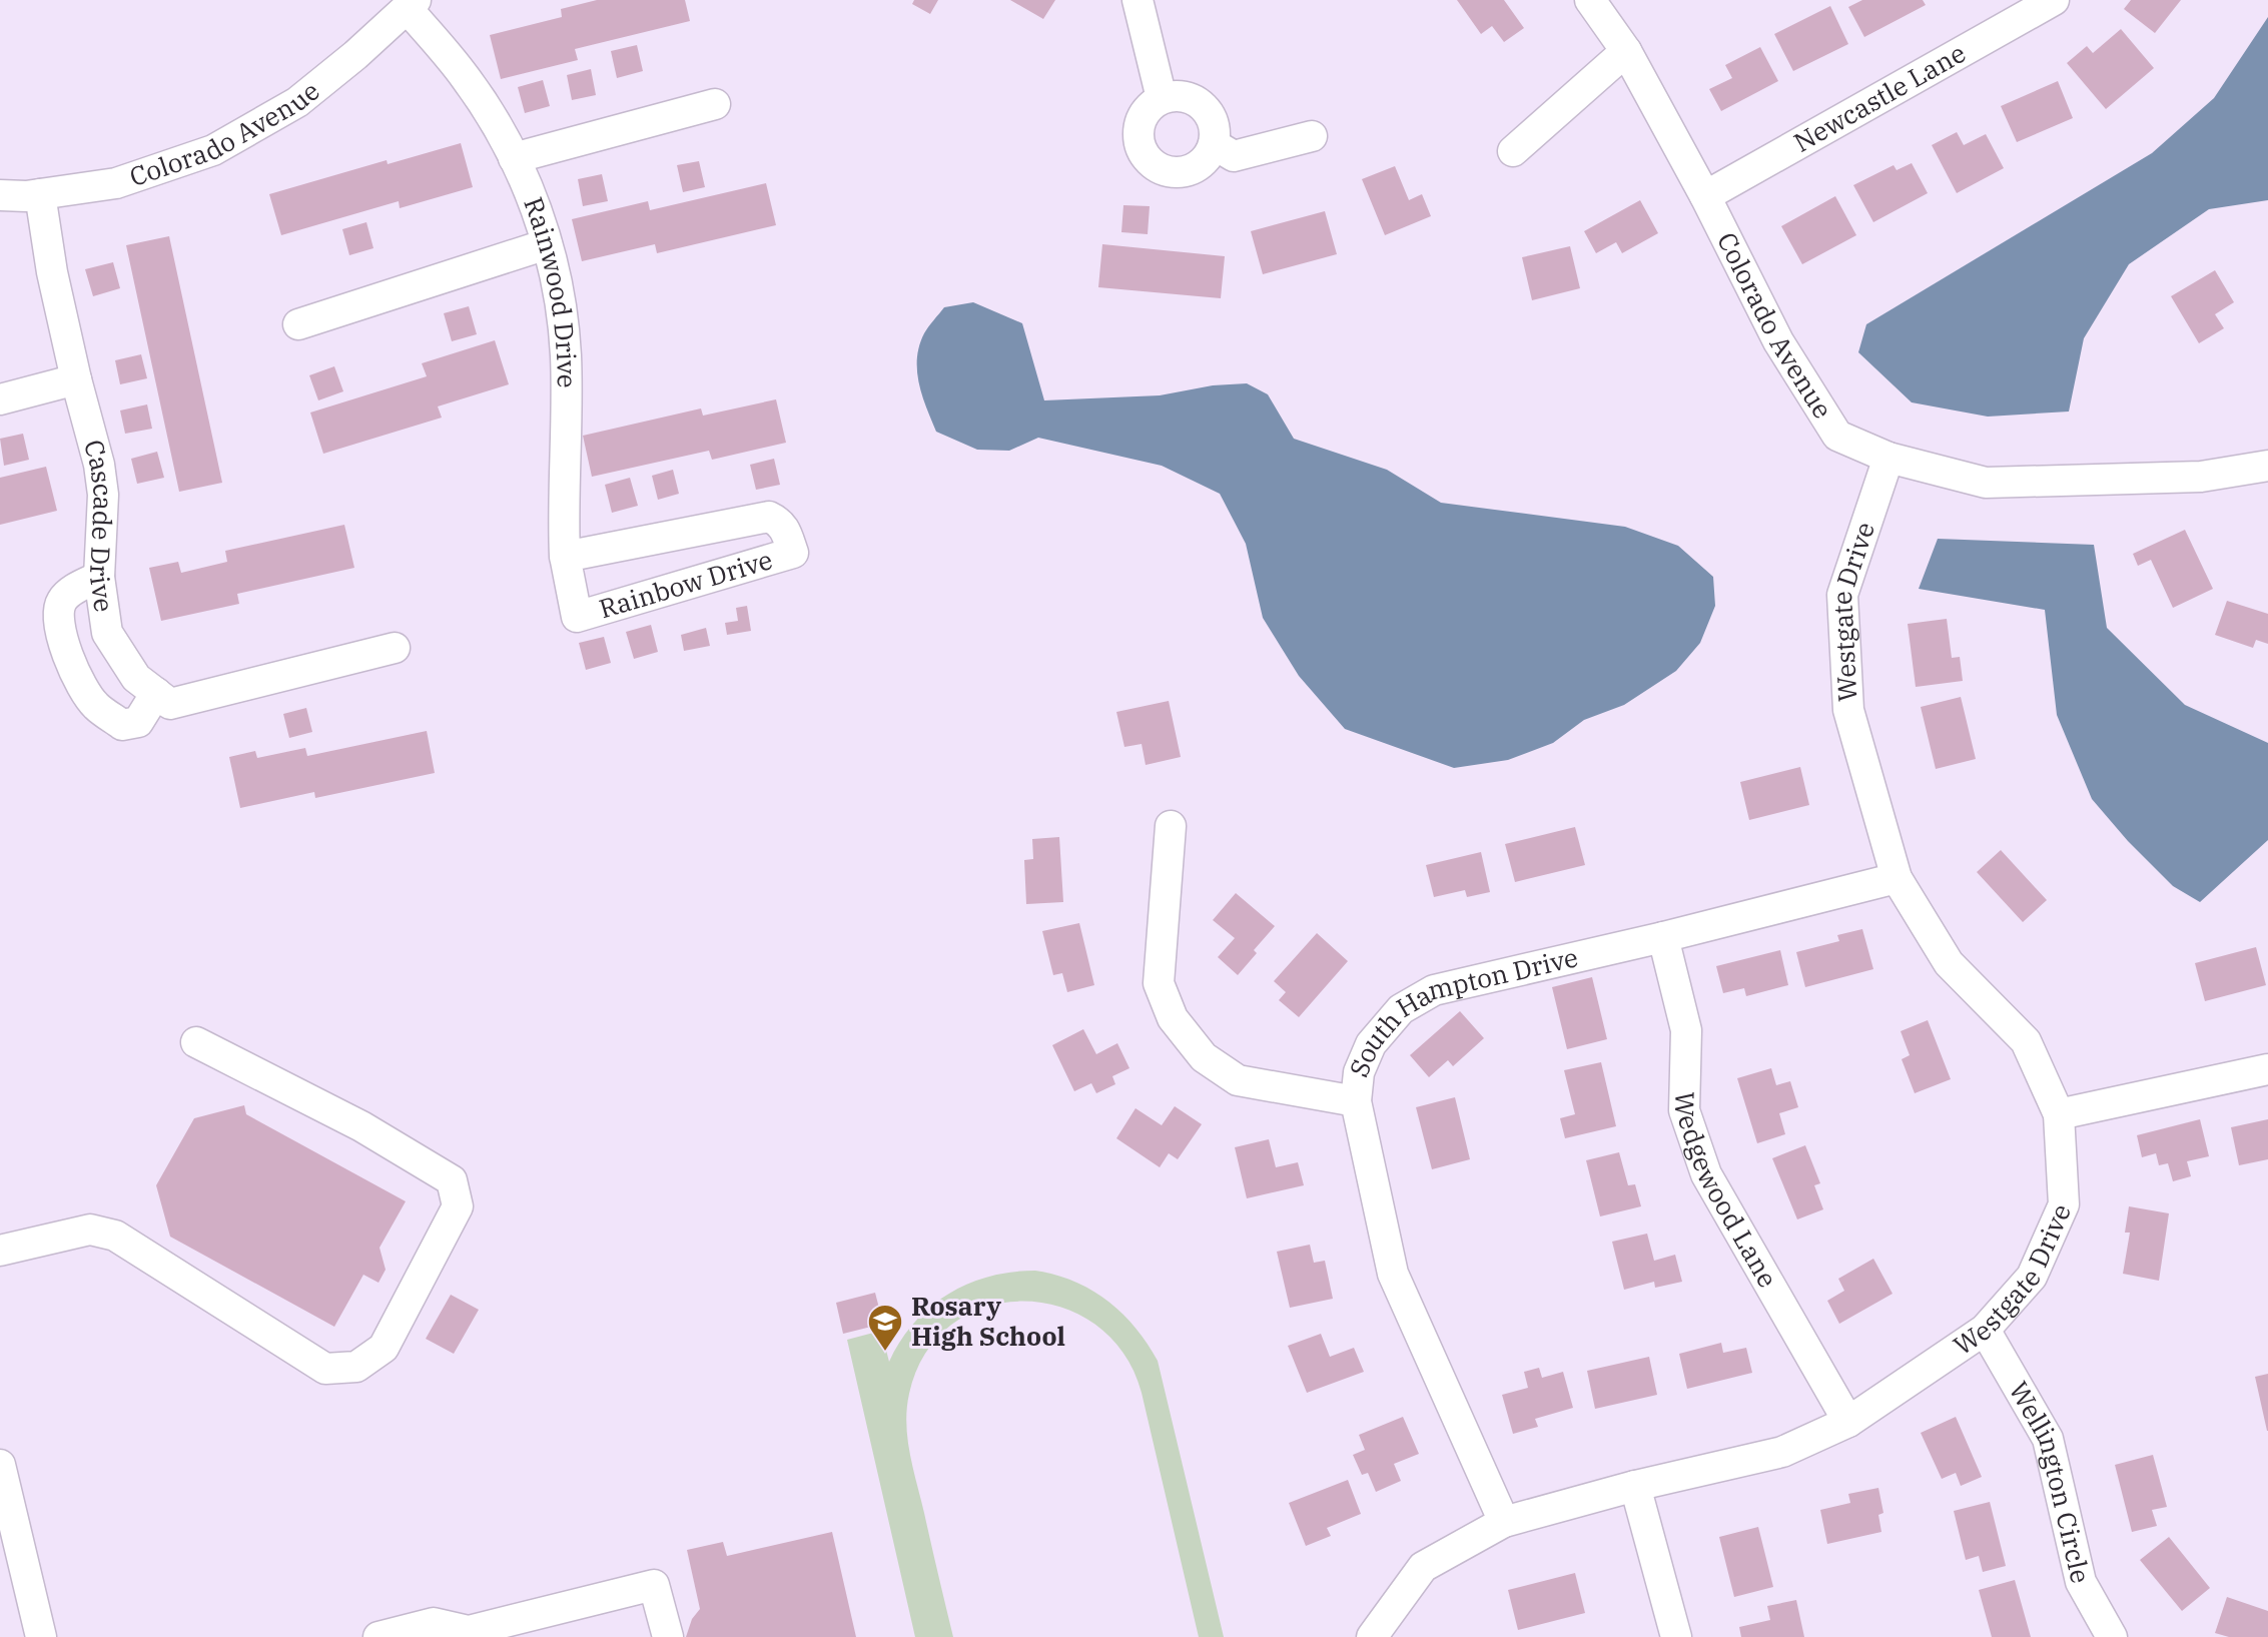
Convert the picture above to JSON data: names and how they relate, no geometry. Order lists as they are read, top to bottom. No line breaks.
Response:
{"streets":{"street":["Newcastle Lane","Colorado Avenue","Rainwood Drive","Cascade Drive","Rainbow Drive","Westgate Drive","South Hampton Drive","Wedgewood Lane","Wellington Circle"]},"crossings":[["Newcastle Lane","Colorado Avenue"],["Colorado Avenue","Rainwood Drive"],["Colorado Avenue","Cascade Drive"],["Colorado Avenue","Westgate Drive"],["Rainwood Drive","Rainbow Drive"],["Westgate Drive","South Hampton Drive"],["Westgate Drive","Wedgewood Lane"],["Westgate Drive","Wellington Circle"],["South Hampton Drive","Wedgewood Lane"]],"places":{"school or university":["Rosary High School"]}}
